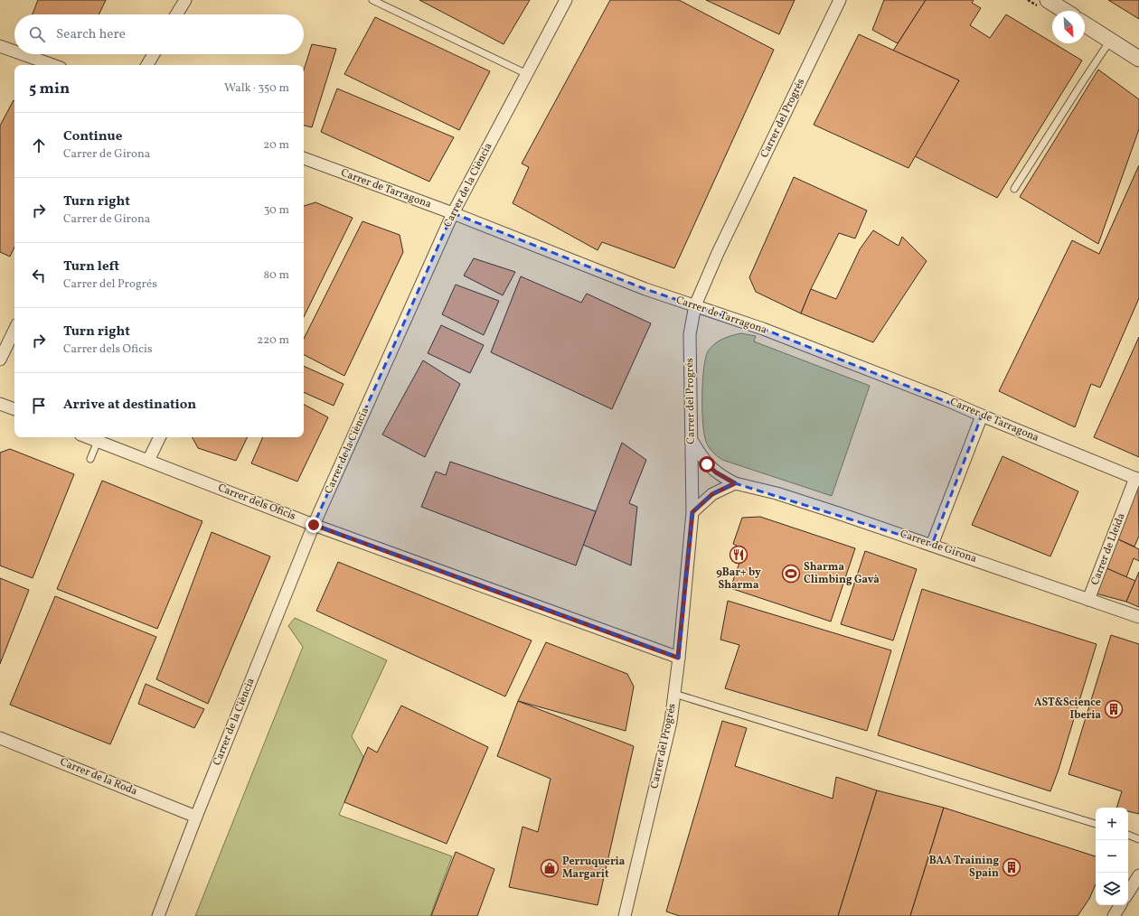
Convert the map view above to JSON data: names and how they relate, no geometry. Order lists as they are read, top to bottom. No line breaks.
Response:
{"streets":{"street":["Carrer del Progrés","Carrer de la Ciència","Carrer de Tarragona","Carrer dels Oficis","Carrer de Girona","Carrer de Lleida","Carrer de la Roda"]},"crossings":[["Carrer del Progrés","Carrer de Tarragona"],["Carrer del Progrés","Carrer dels Oficis"],["Carrer del Progrés","Carrer de Girona"],["Carrer de la Ciència","Carrer de Tarragona"],["Carrer de la Ciència","Carrer dels Oficis"],["Carrer de la Ciència","Carrer de la Roda"],["Carrer de Tarragona","Carrer de Lleida"],["Carrer de Girona","Carrer de Lleida"]],"places":{"restaurant":["9Bar+ by Sharma"],"sports":["Sharma Climbing Gavà"],"building":["AST&Science Iberia","BAA Training Spain"],"shop":["Perruqueria Margarit"]},"north":"bottom right","page":{"search":"Search here","heading":["5 min","Walk · 350 m"],"list":[["Continue","Carrer de Girona","20 m"],["Turn right","Carrer de Girona","30 m"],["Turn left","Carrer del Progrés","80 m"],["Turn right","Carrer dels Oficis","220 m"],"Arrive at destination"],"map_buttons":["+","−"]}}
